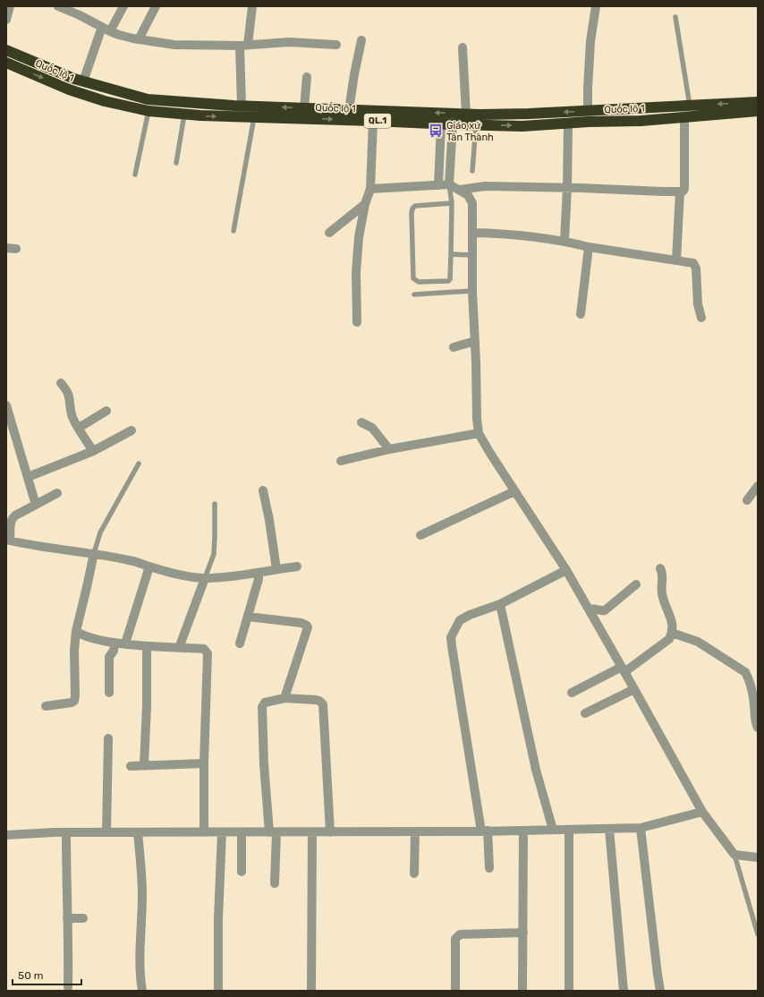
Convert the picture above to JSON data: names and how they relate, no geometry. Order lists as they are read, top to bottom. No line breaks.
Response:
{"streets":{"highway":["Quốc lộ 1","QL.1"]},"places":{"bus stop":["Giáo xứ Tân Thành"]},"scale_bar":"50 m"}
